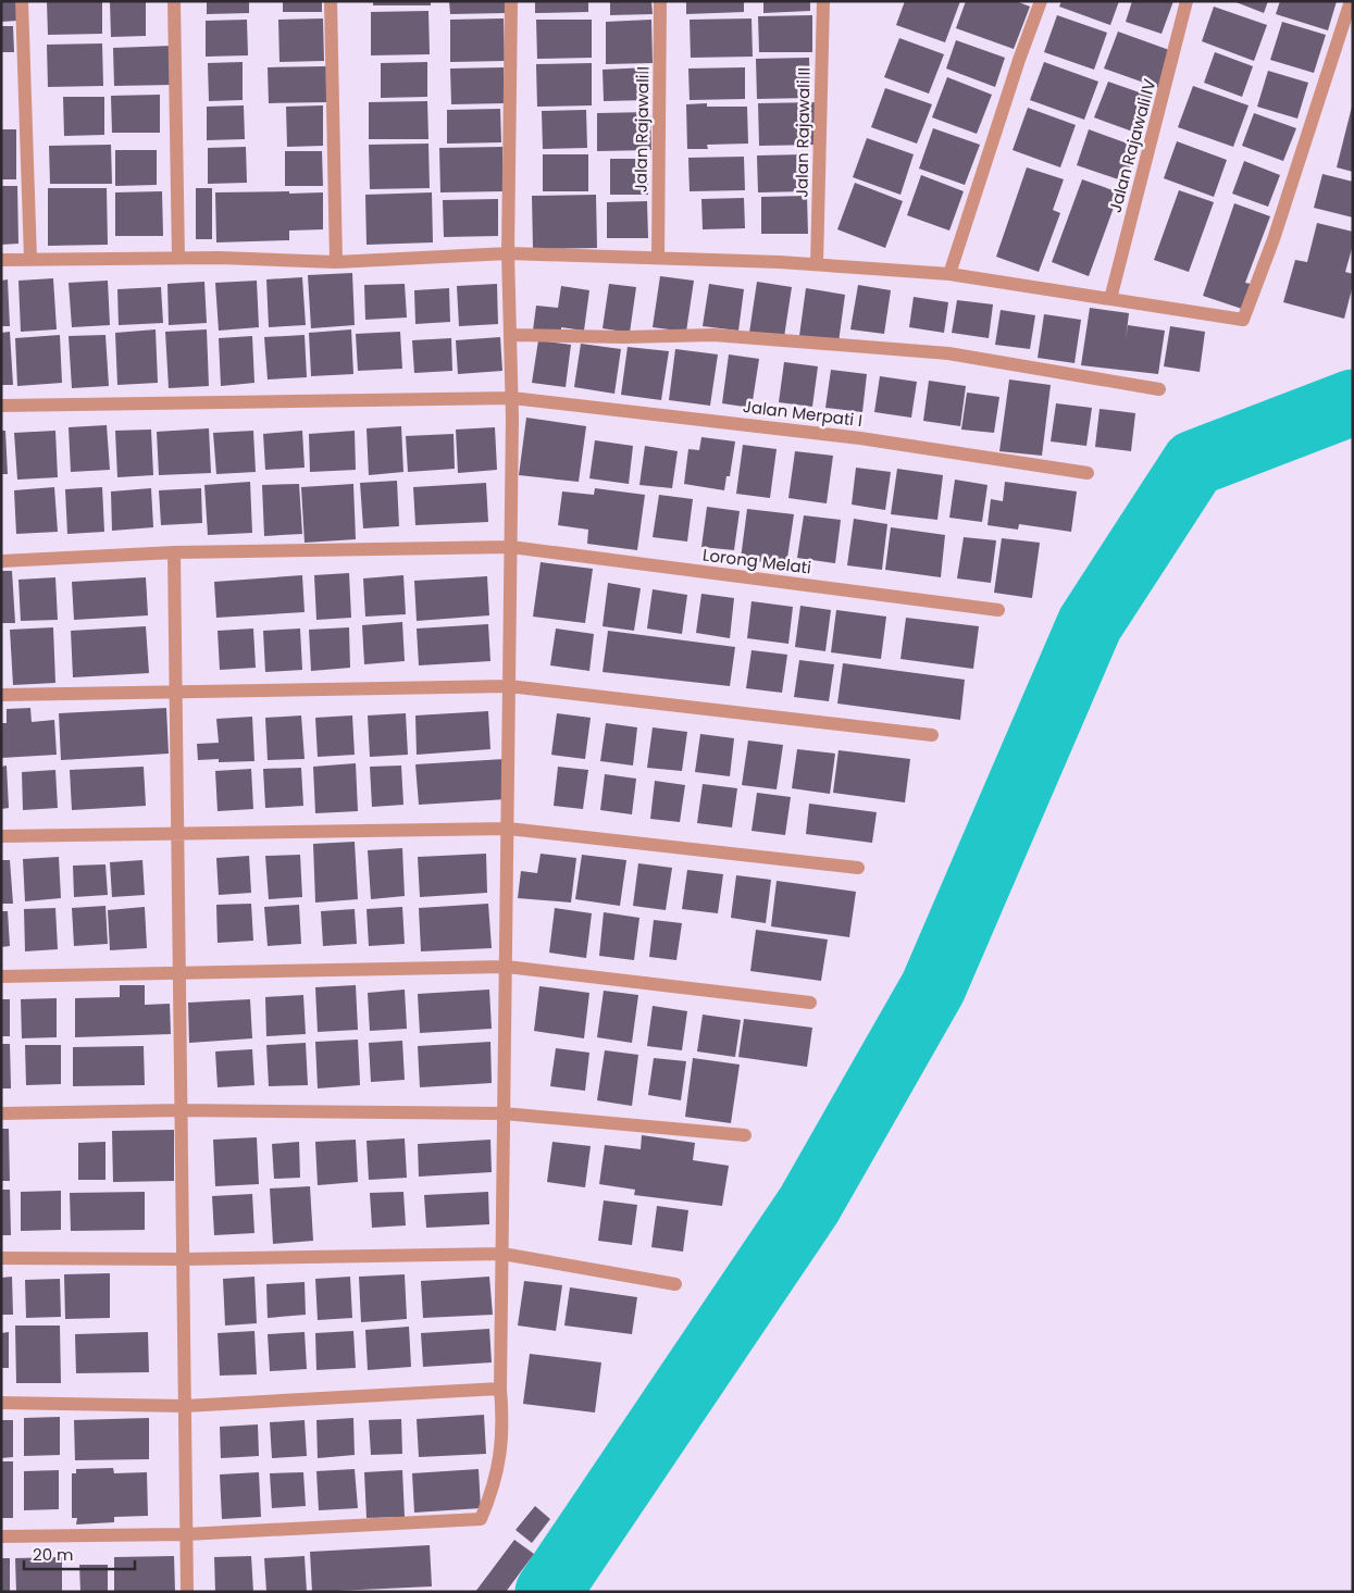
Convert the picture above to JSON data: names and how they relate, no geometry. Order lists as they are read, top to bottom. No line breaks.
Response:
{"streets":{"street":["Jalan Rajawali I","Jalan Rajawali II","Jalan Rajawali IV","Jalan Merpati I","Lorong Melati"]},"scale_bar":"20 m"}
